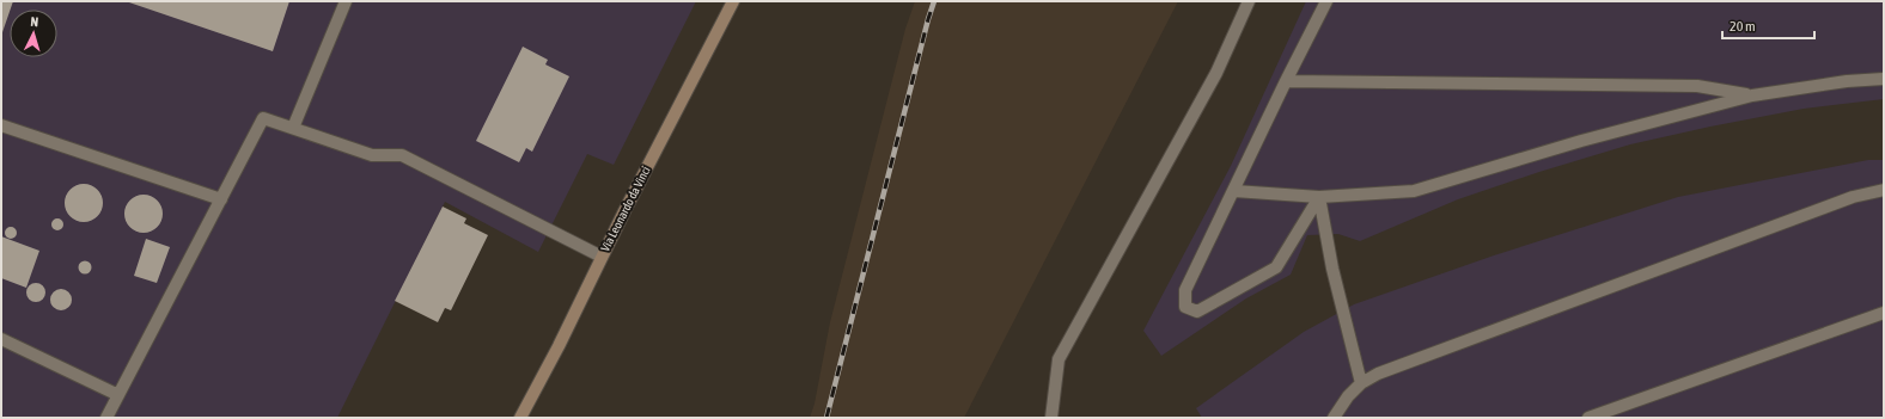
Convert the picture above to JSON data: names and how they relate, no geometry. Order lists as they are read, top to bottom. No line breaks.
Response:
{"streets":{"main road":["Via Leonardo da Vinci"]},"scale_bar":"20 m","north":"top"}
